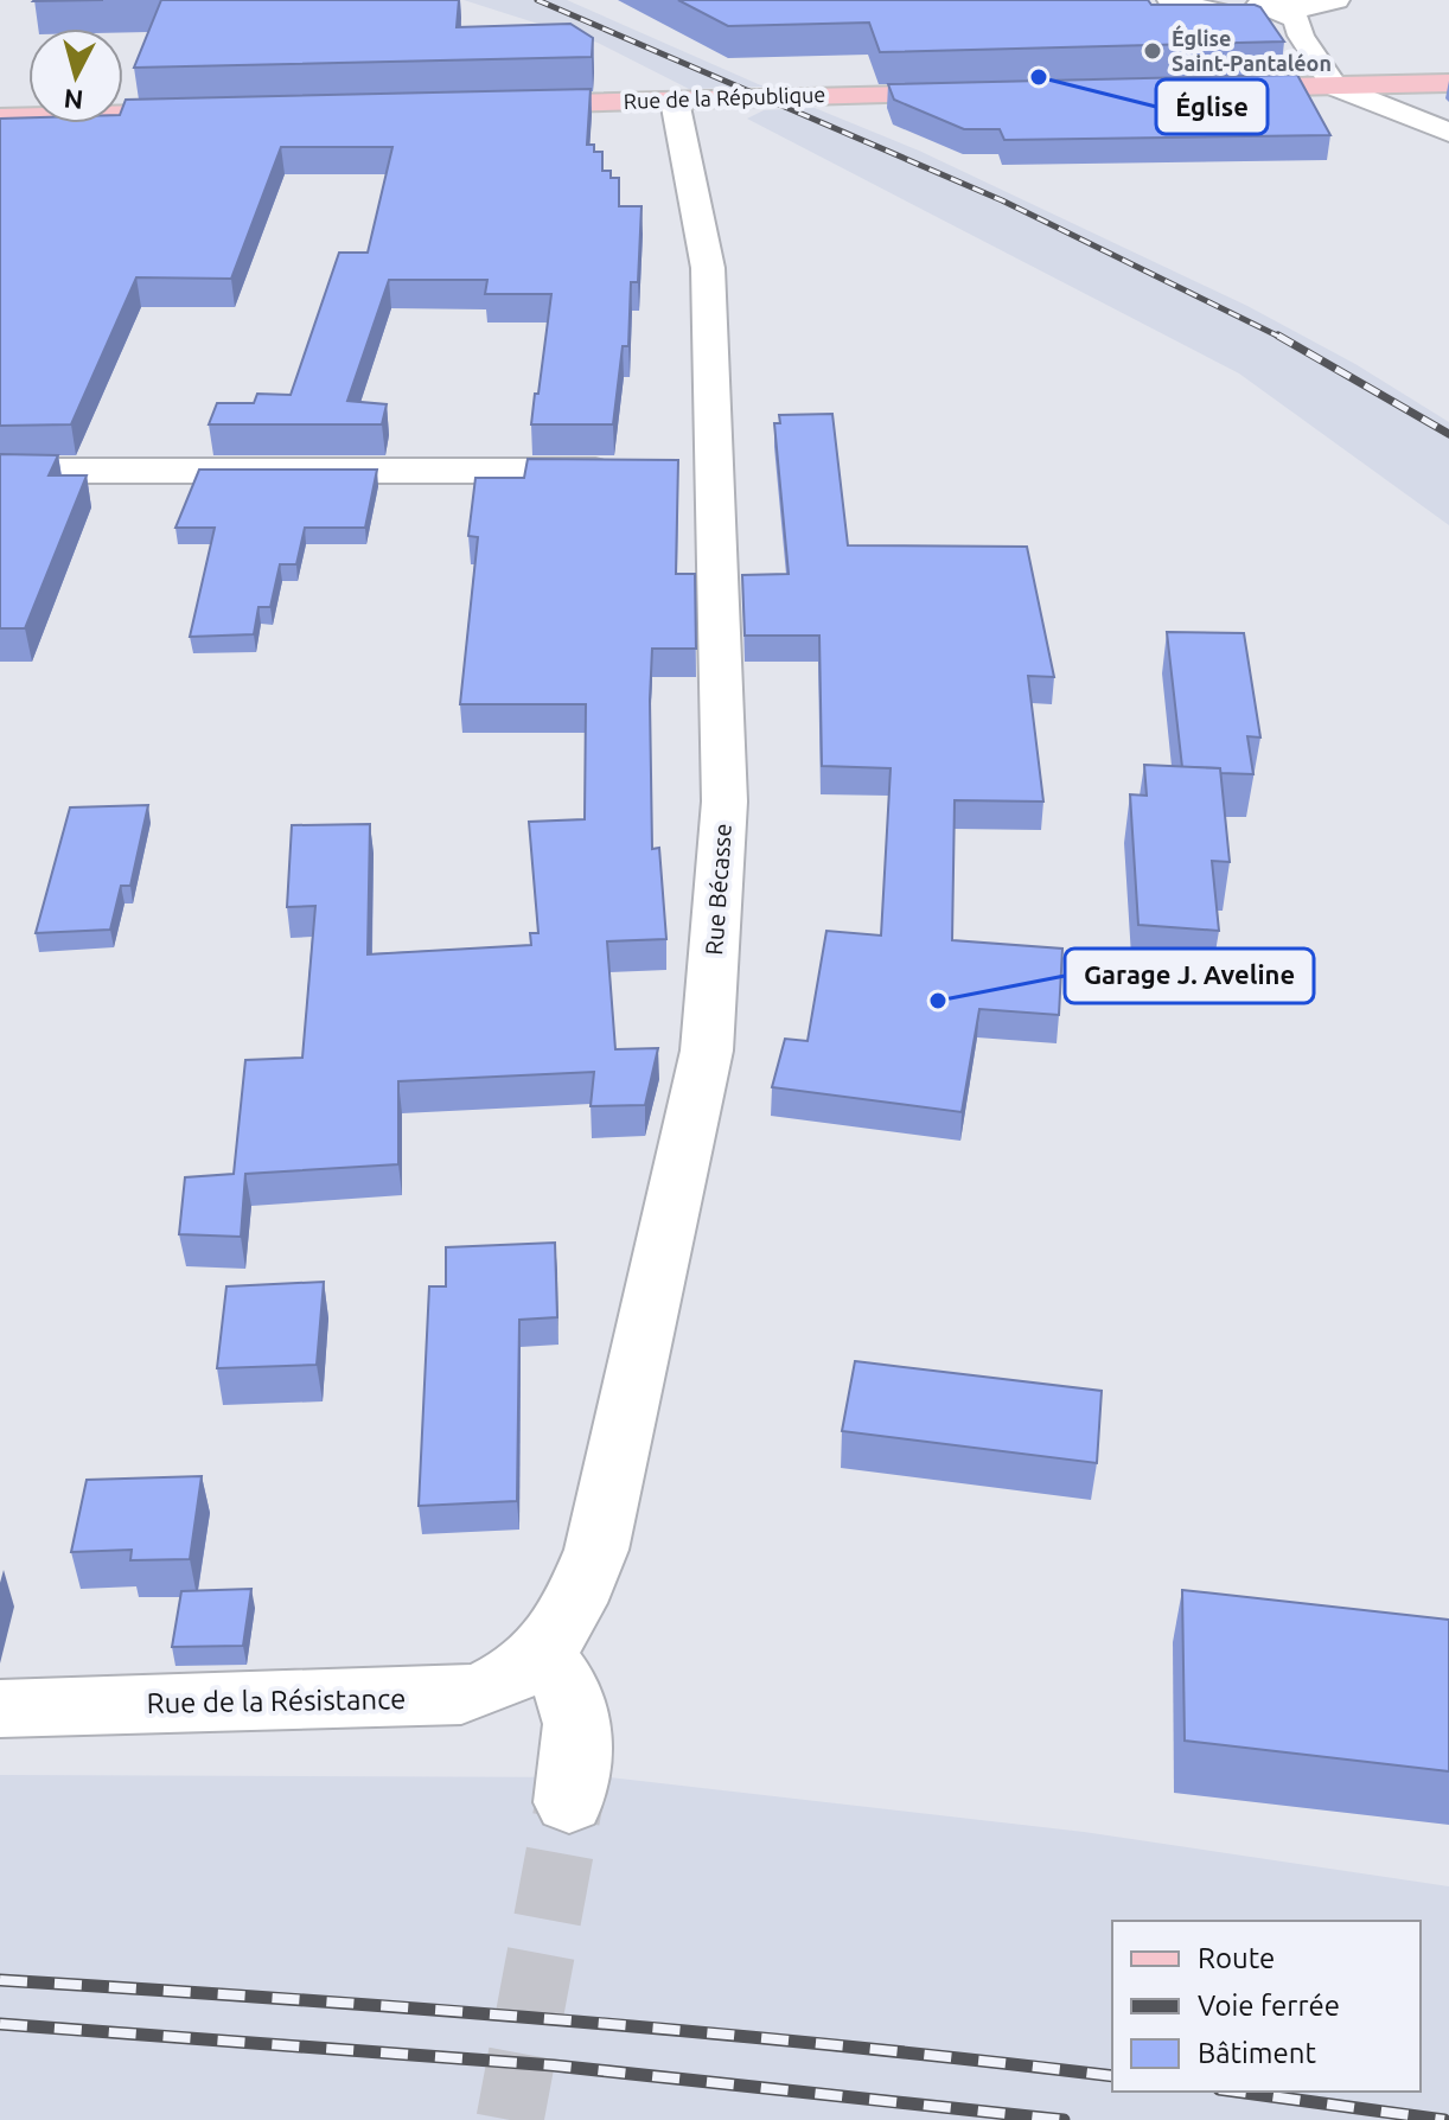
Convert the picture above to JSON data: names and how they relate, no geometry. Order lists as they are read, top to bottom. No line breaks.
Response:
{"streets":{"main road":["Rue de la République"],"street":["Rue Bécasse","Rue de la Résistance"]},"crossings":[["Rue de la République","Rue Bécasse"],["Rue Bécasse","Rue de la Résistance"]],"places":["Église Saint-Pantaléon","Église","Garage J. Aveline"],"legend":["Route","Voie ferrée","Bâtiment"],"north":"bottom"}
